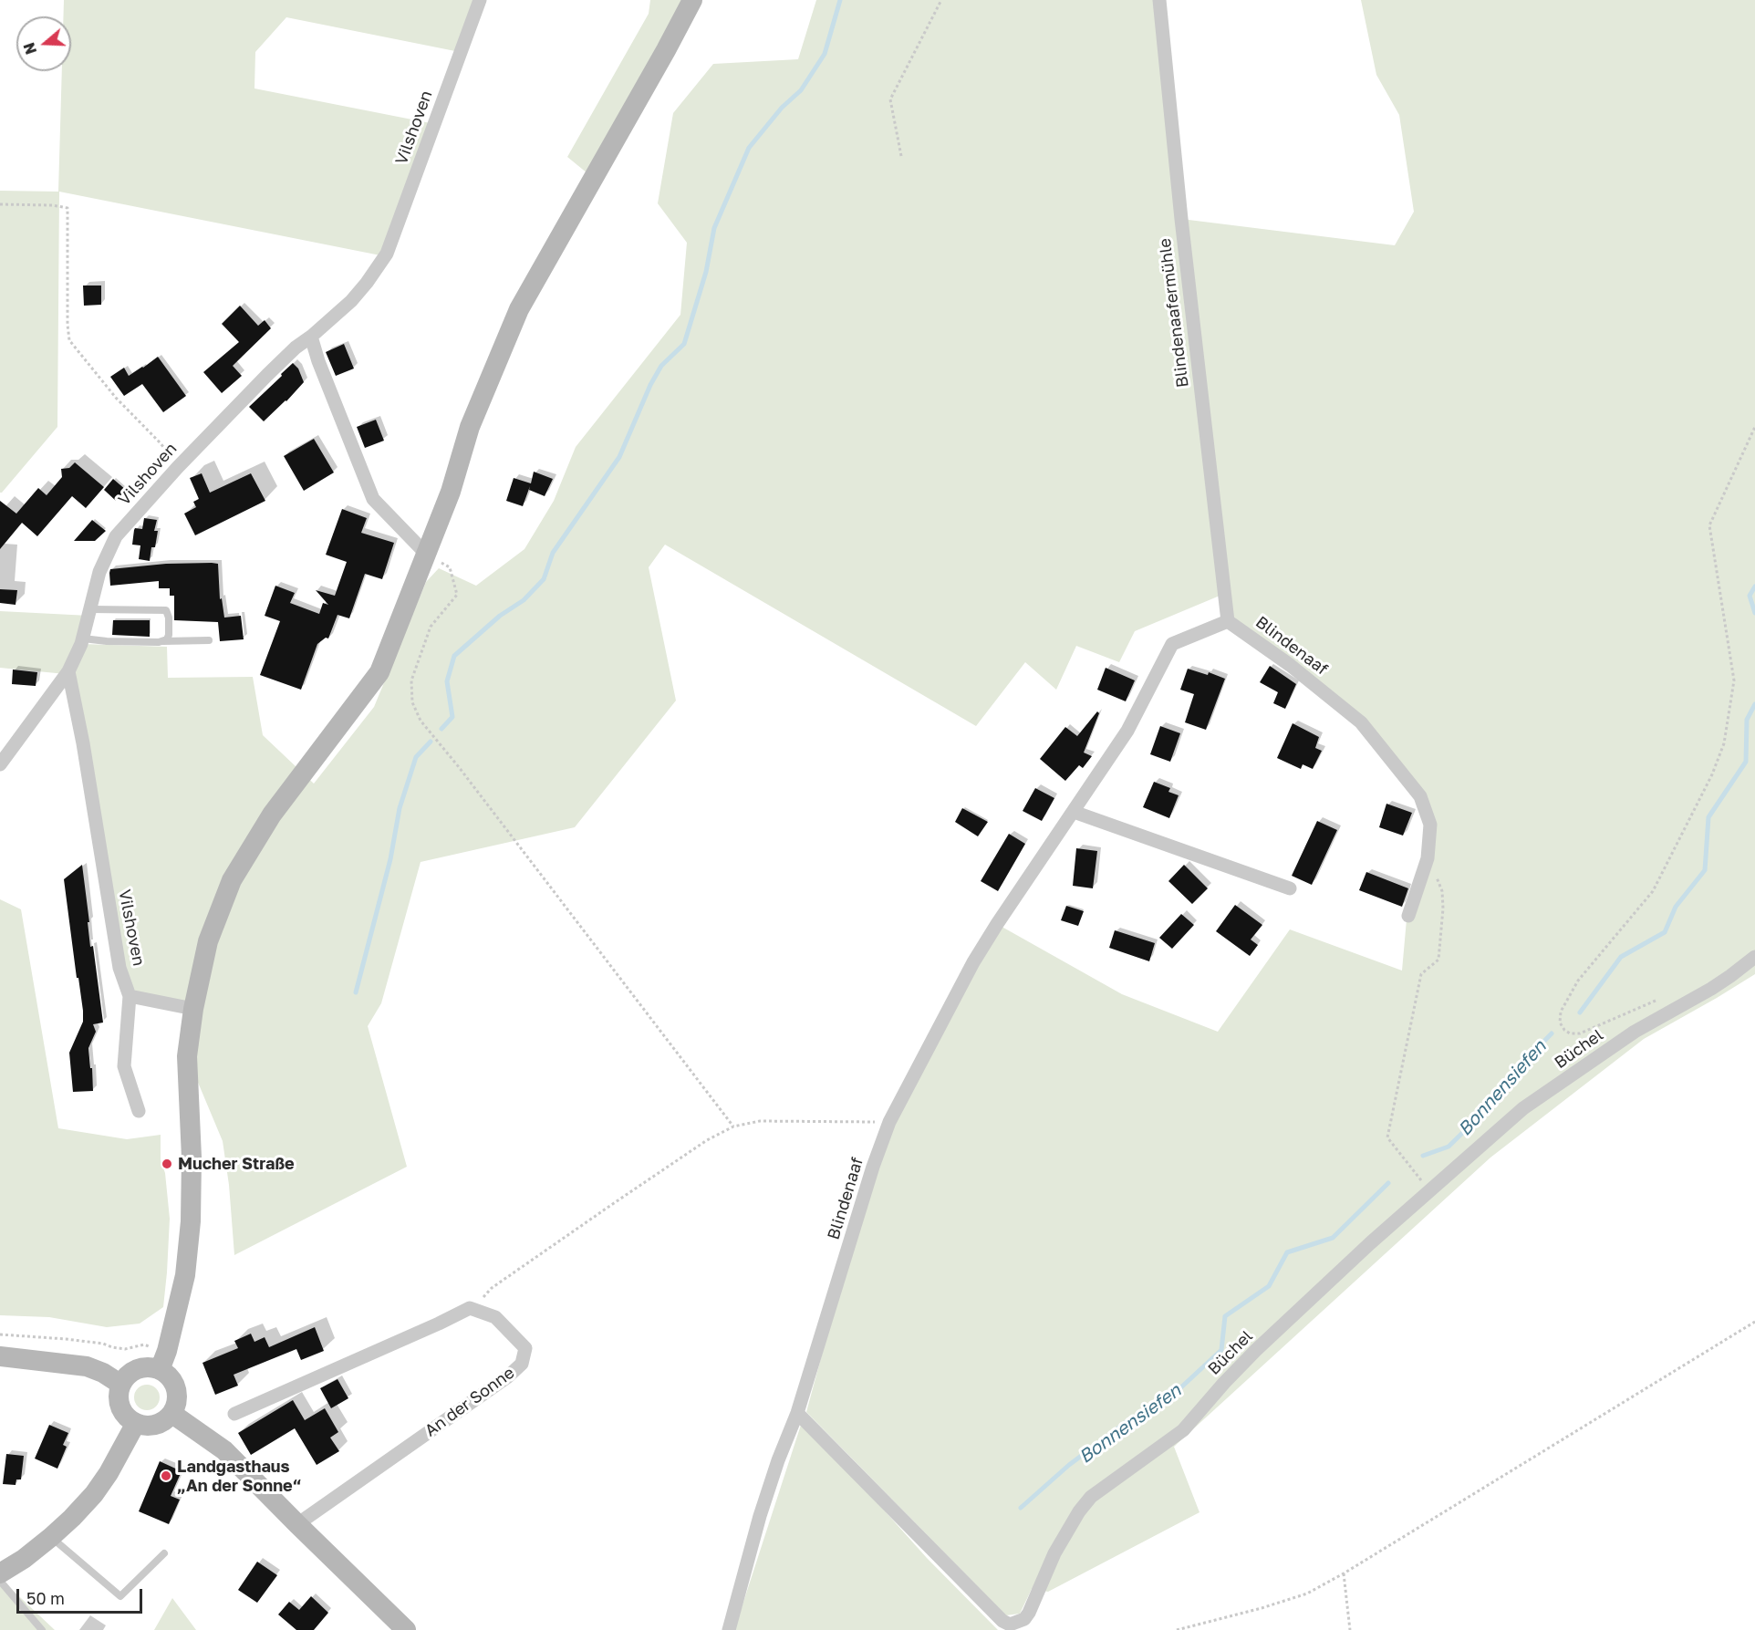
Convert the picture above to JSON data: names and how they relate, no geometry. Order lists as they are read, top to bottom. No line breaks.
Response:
{"streets":{"street":["Vilshoven","Blindenaafermühle","Blindenaaf","Büchel","An der Sonne"]},"crossings":[["Blindenaafermühle","Blindenaaf"],["Blindenaaf","Büchel"]],"water":["Bonnensiefen"],"places":["Mucher Straße","Landgasthaus „An der Sonne“"],"scale_bar":"50 m","north":"left"}
